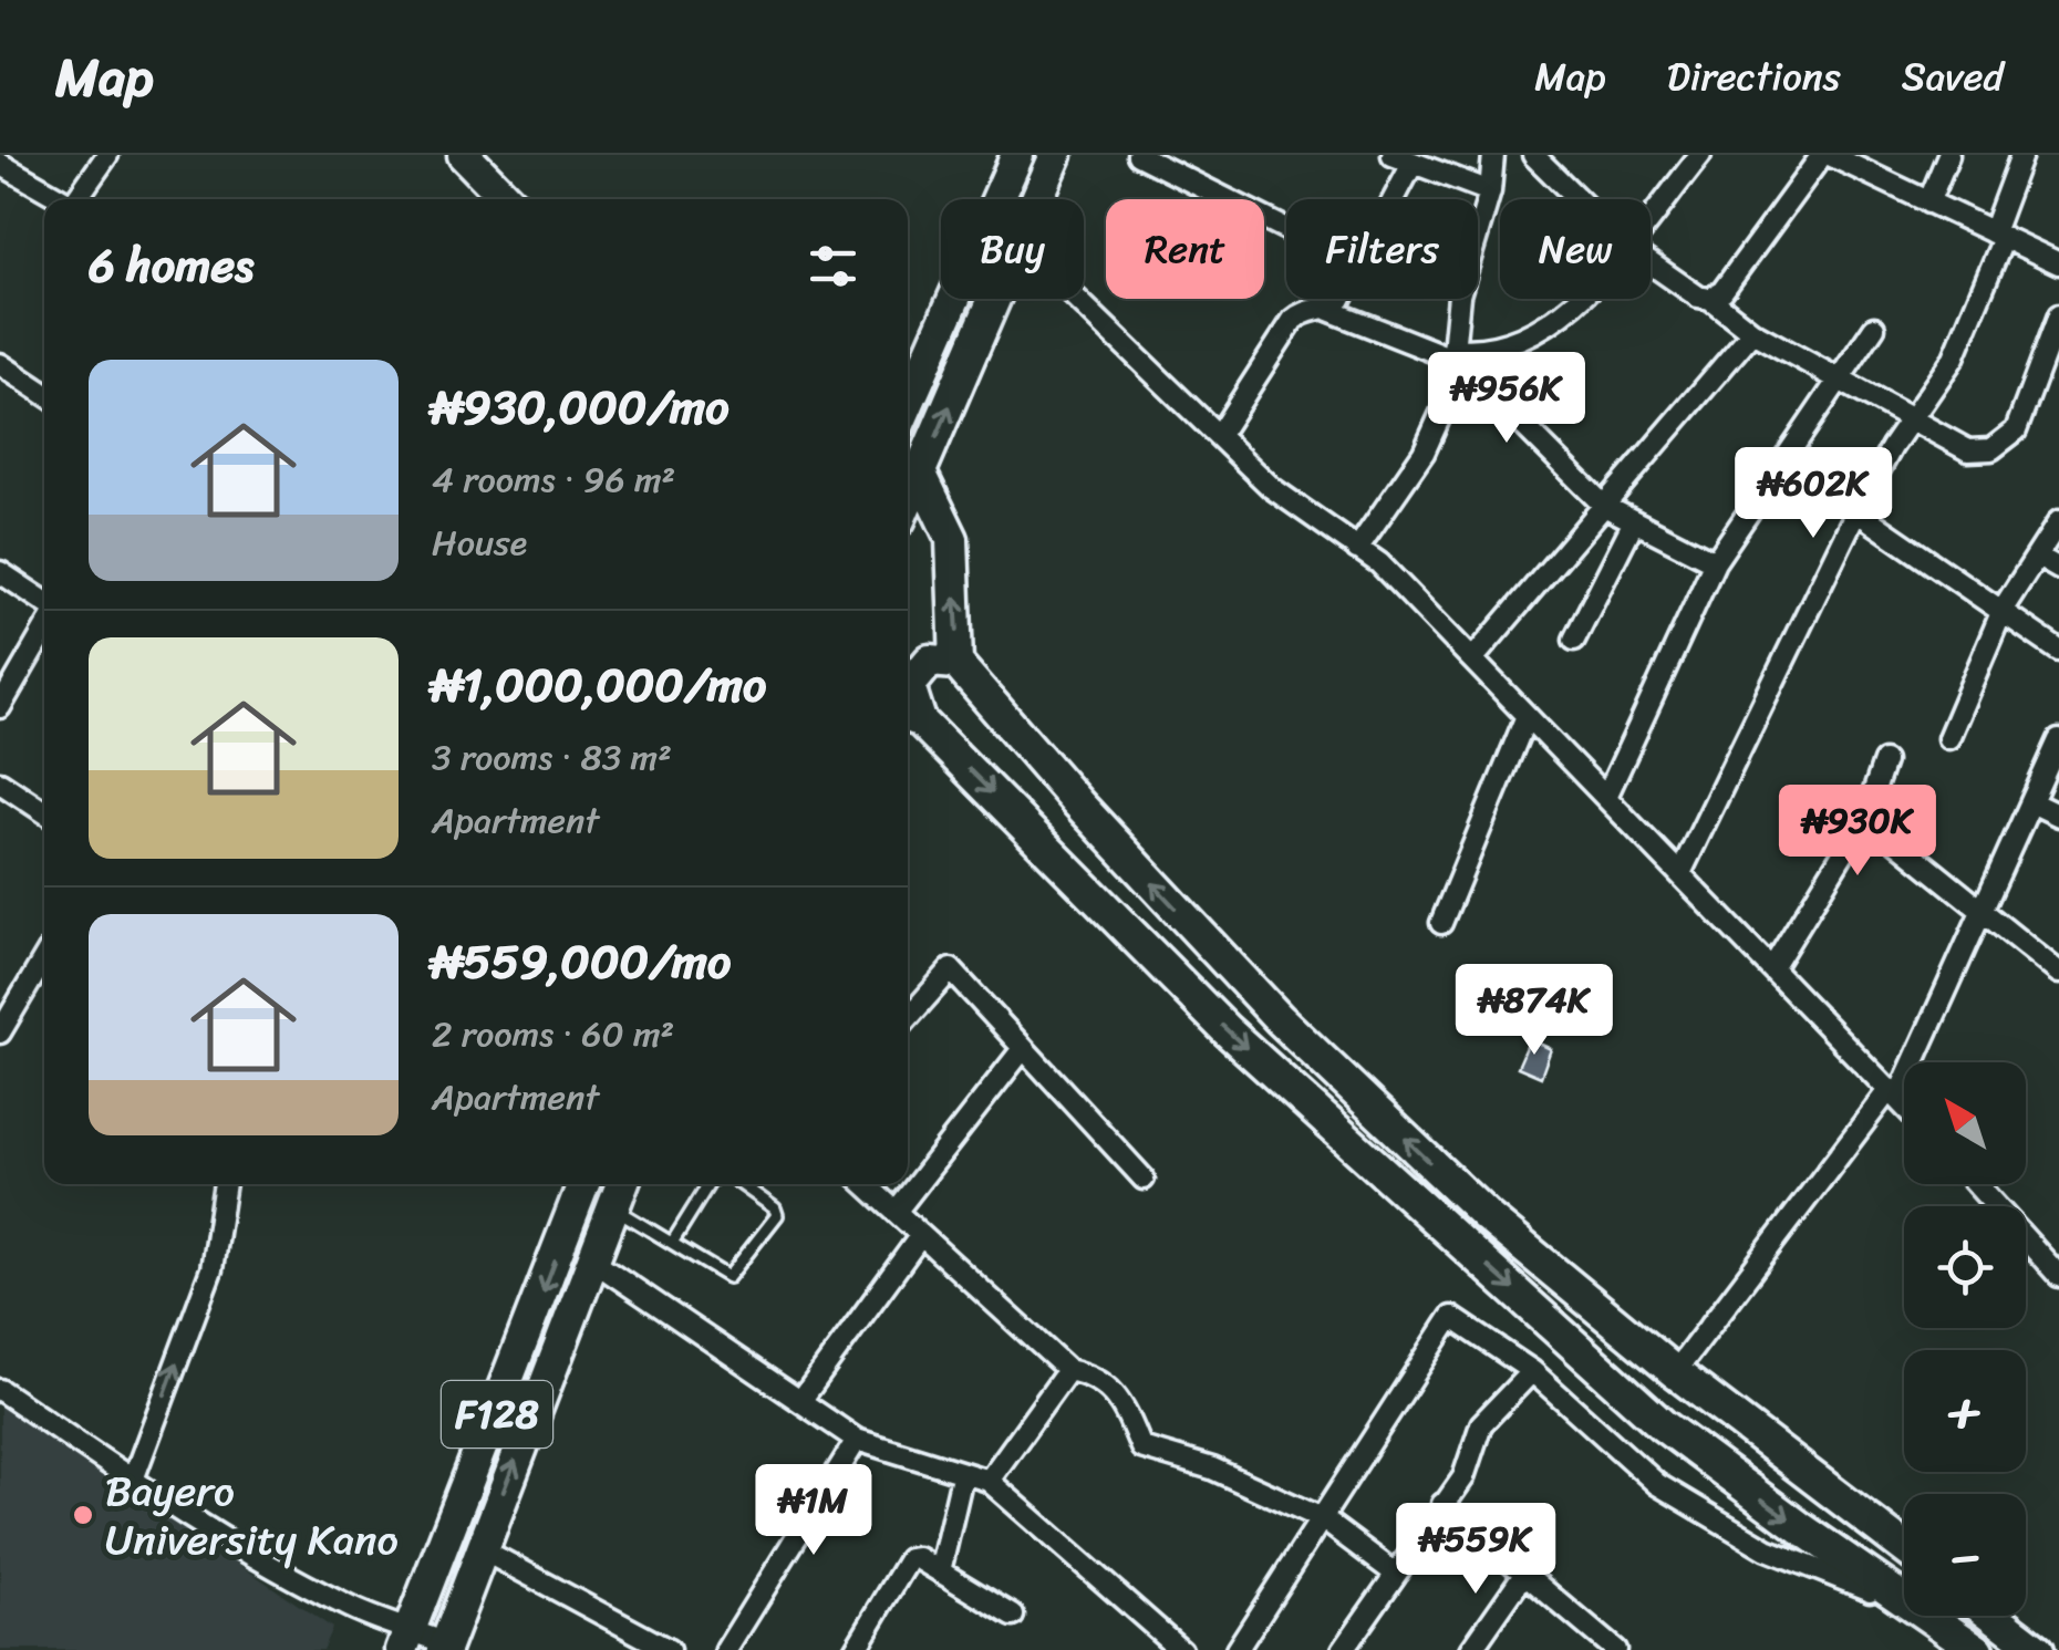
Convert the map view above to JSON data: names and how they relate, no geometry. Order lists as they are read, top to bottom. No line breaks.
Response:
{"streets":{"main road":["F128"]},"places":["Bayero University Kano"],"north":"top left","page":{"header":"Map","nav":["Map","Directions","Saved"],"chip":["Buy","Rent","Filters","New"],"heading":"6 homes","list":[{"name":"₦930,000/mo","note":"4 rooms · 96 m² · House"},{"name":"₦1,000,000/mo","note":"3 rooms · 83 m² · Apartment"},{"name":"₦559,000/mo","note":"2 rooms · 60 m² · Apartment"}],"price":["₦956K","₦602K","₦930K","₦874K","₦1M","₦559K"],"map_buttons":["+","−"]}}
